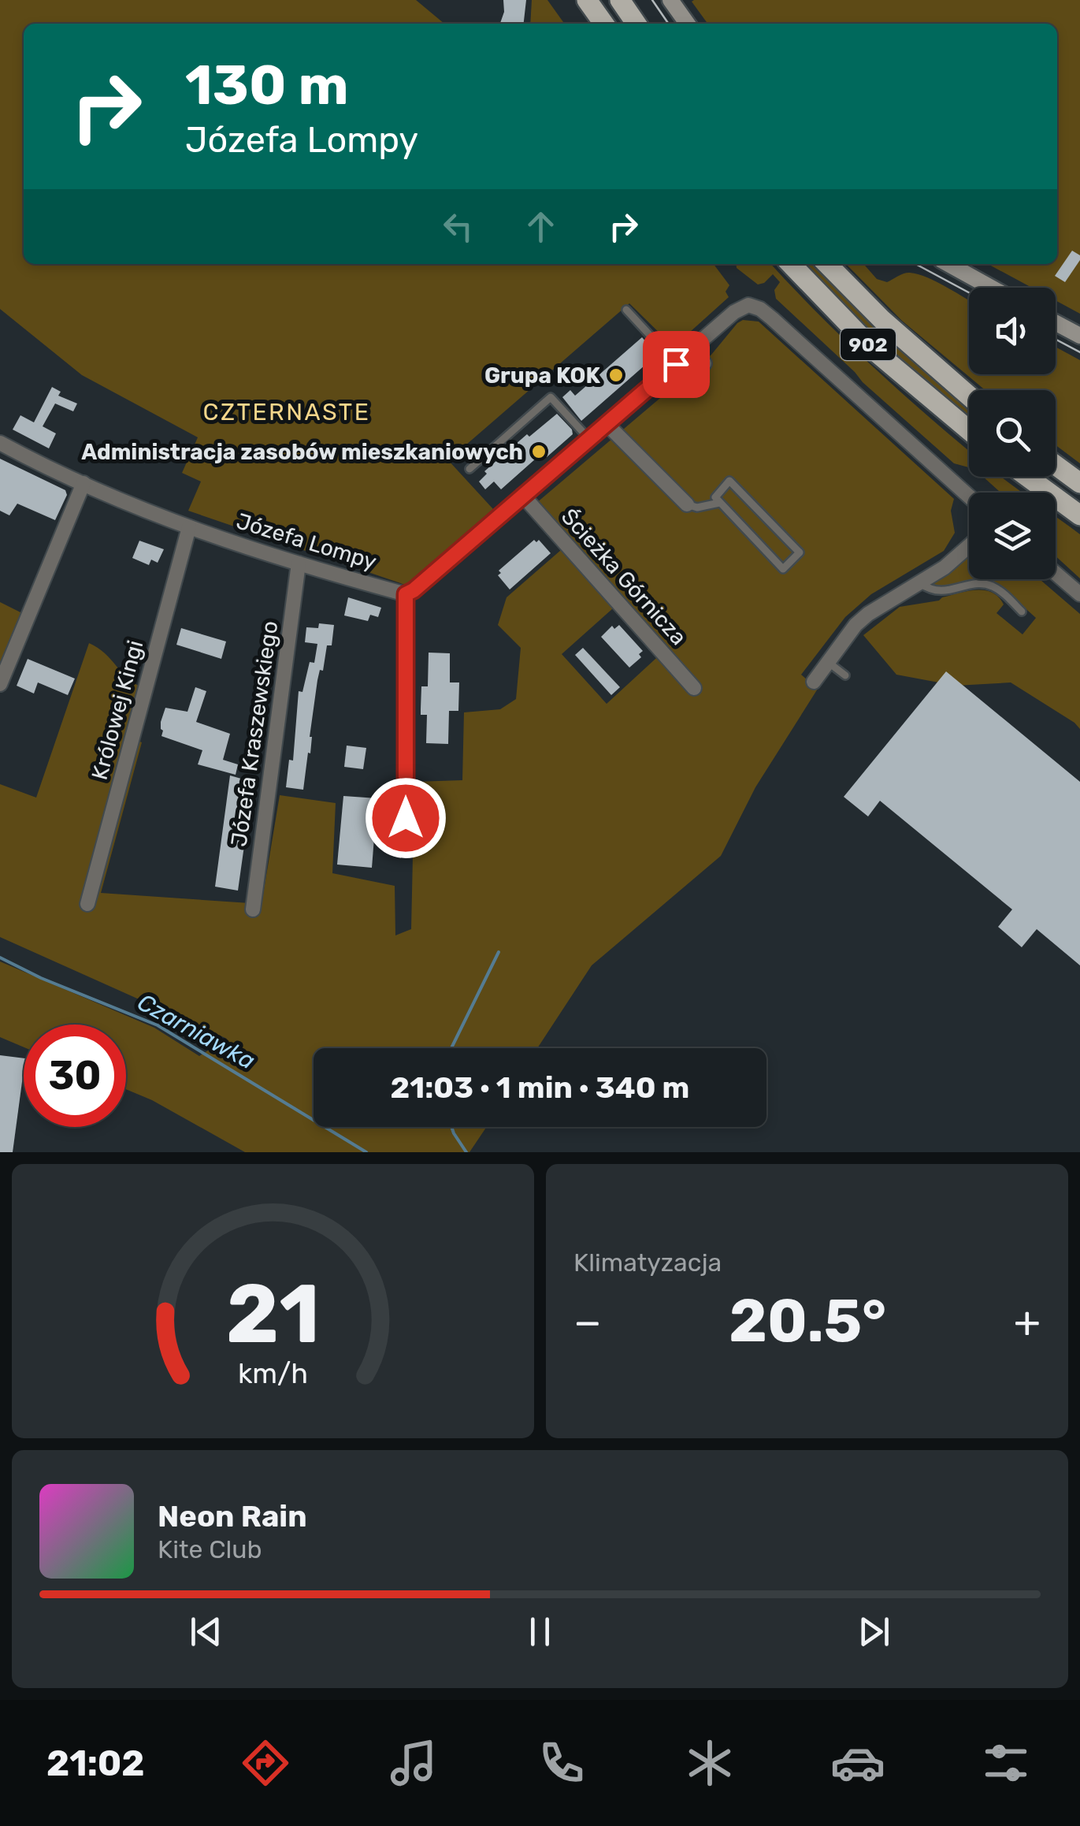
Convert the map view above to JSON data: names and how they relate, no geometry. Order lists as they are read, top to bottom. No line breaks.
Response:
{"streets":{"main road":["902"],"street":["Józefa Lompy","Ścieżka Górnicza","Królowej Kingi","Józefa Kraszewskiego"]},"crossings":[["Józefa Lompy","Królowej Kingi"],["Józefa Lompy","Józefa Kraszewskiego"]],"districts":["CZTERNASTE"],"water":["Czarniawka"],"places":["Grupa KOK","Administracja zasobów mieszkaniowych"],"page":{"turn":["130 m","Józefa Lompy"],"limit":"30","trip":"21:03 · 1 min · 340 m","tile":"Klimatyzacja","heat":["−","20.5°","+"],"song":["Neon Rain","Kite Club"],"tabs":"21:02","gauge":["21","km/h"]}}
